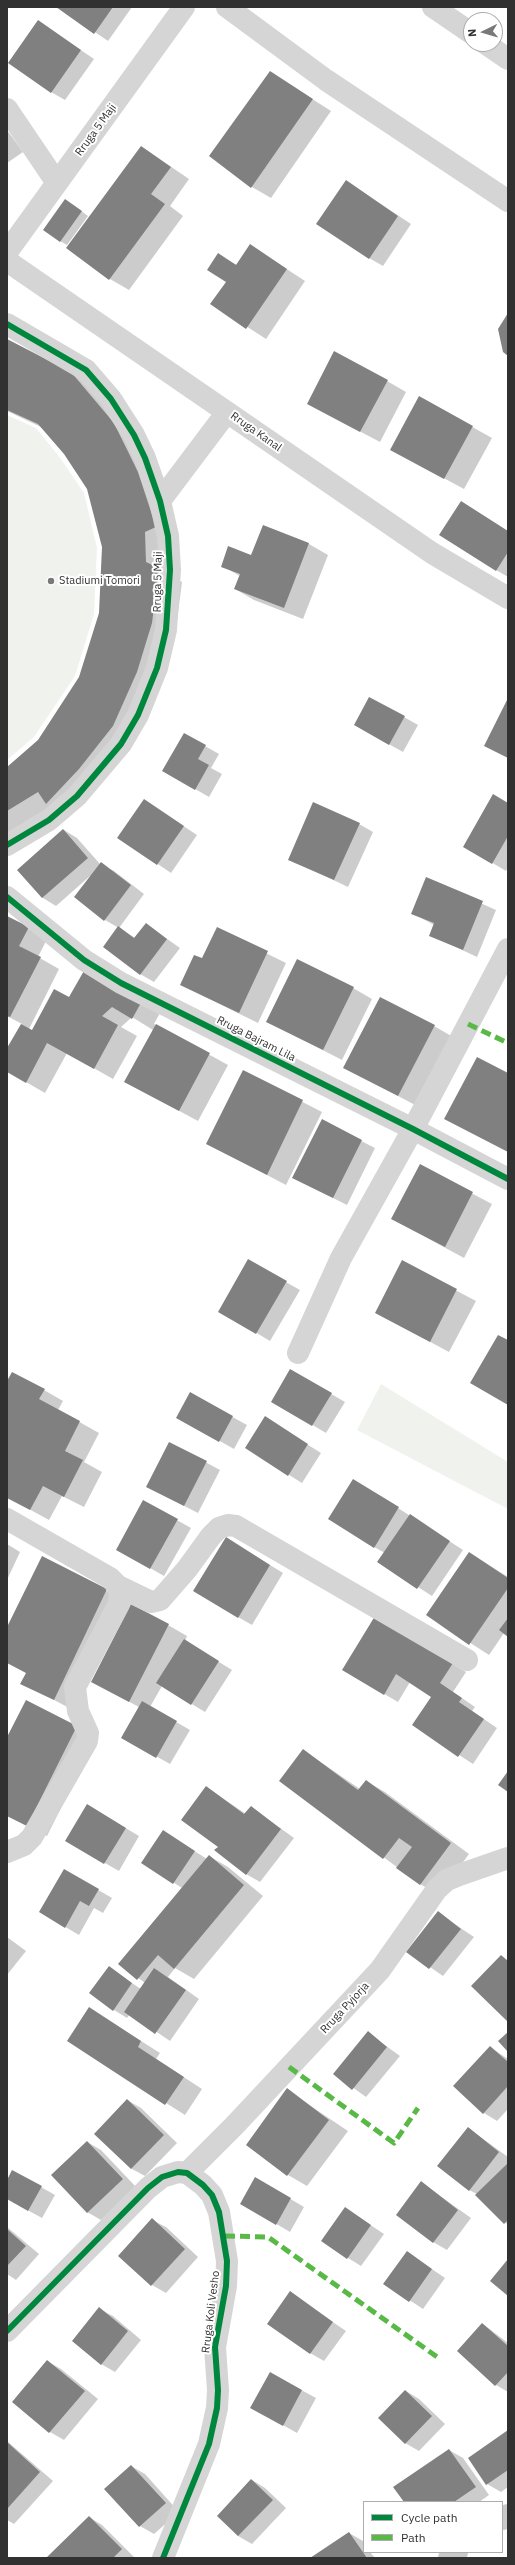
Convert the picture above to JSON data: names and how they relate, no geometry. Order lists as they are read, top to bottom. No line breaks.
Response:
{"streets":{"street":["Rruga 5 Maji","Rruga Kanal","Rruga Bajram Lila","Rruga Pyjorja","Rruga Koli Vesho"]},"crossings":[["Rruga Pyjorja","Rruga Koli Vesho"]],"places":["Stadiumi Tomori"],"legend":["Cycle path","Path"],"north":"left"}
